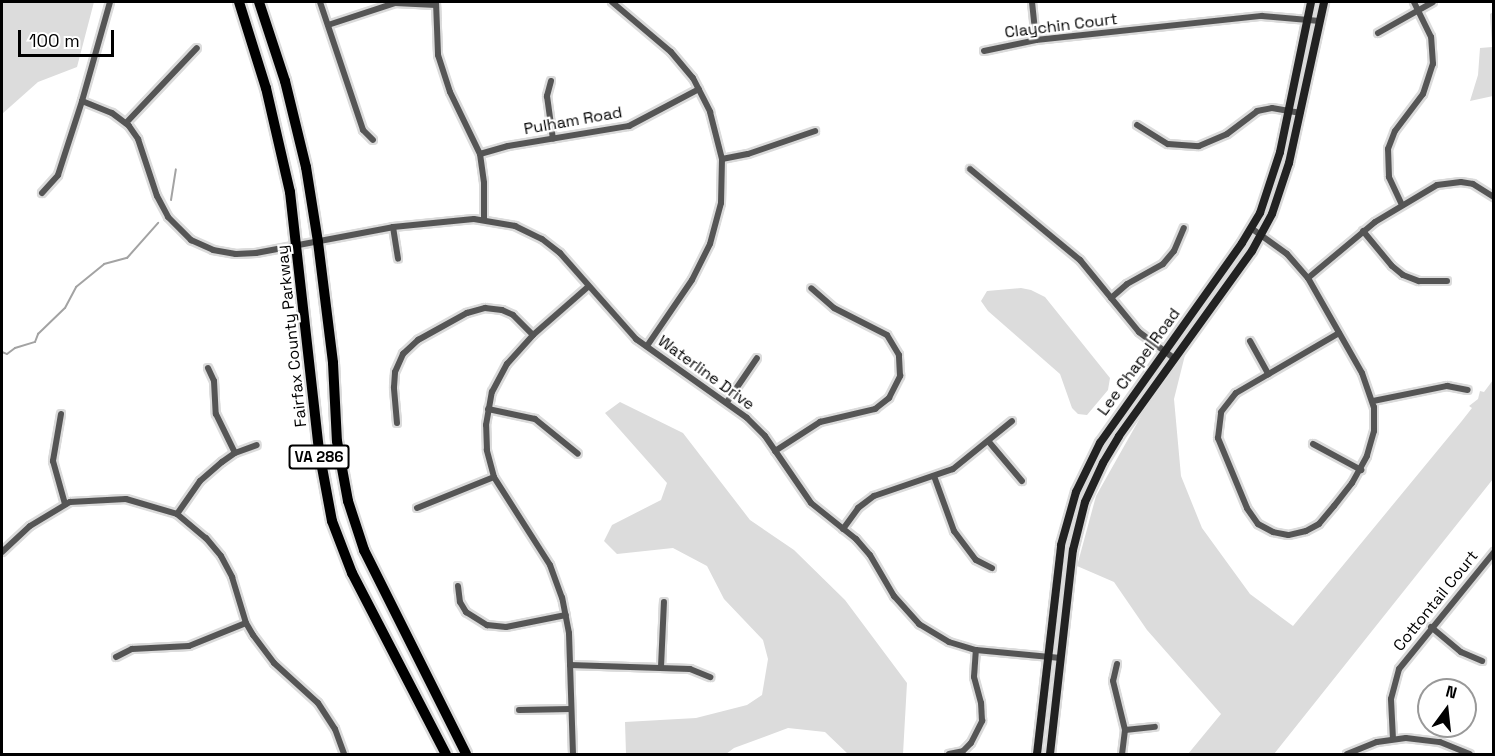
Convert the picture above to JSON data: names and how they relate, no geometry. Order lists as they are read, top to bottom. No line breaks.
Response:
{"streets":{"highway":["Fairfax County Parkway","VA 286"],"main road":["Lee Chapel Road"],"street":["Claychin Court","Pulham Road","Waterline Drive","Cottontail Court"]},"crossings":[["Claychin Court","Lee Chapel Road"],["Fairfax County Parkway","Waterline Drive"],["Lee Chapel Road","Waterline Drive"],["Waterline Drive","VA 286"]],"scale_bar":"100 m","north":"top"}
